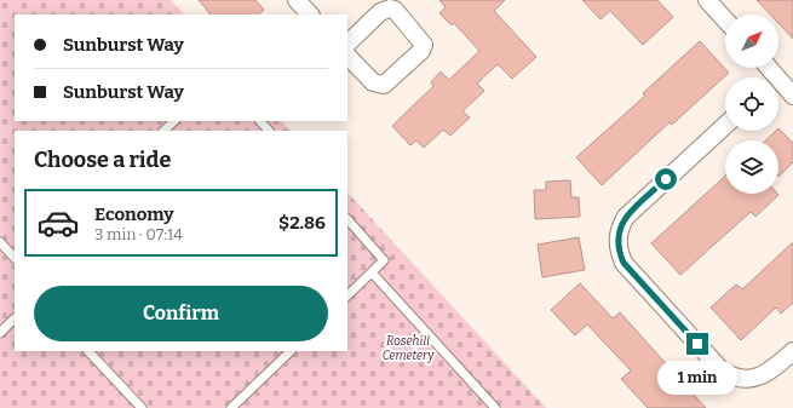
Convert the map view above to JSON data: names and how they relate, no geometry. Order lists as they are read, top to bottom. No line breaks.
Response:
{"parks":["Rosehill Cemetery"],"north":"top right","page":{"banner":["Sunburst Way","Sunburst Way"],"heading":"Choose a ride","list":[{"name":"Economy","note":"3 min · 07:14","value":"$2.86"}],"buttons":"Confirm","bubble":"1 min"}}
